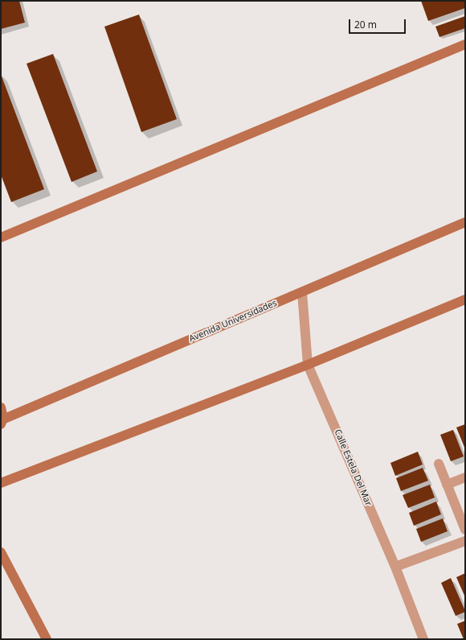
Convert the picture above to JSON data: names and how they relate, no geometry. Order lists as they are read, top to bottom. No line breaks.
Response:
{"streets":{"main road":["Avenida Universidades"],"street":["Calle Estela Del Mar"]},"crossings":[["Avenida Universidades","Calle Estela Del Mar"]],"scale_bar":"20 m"}
